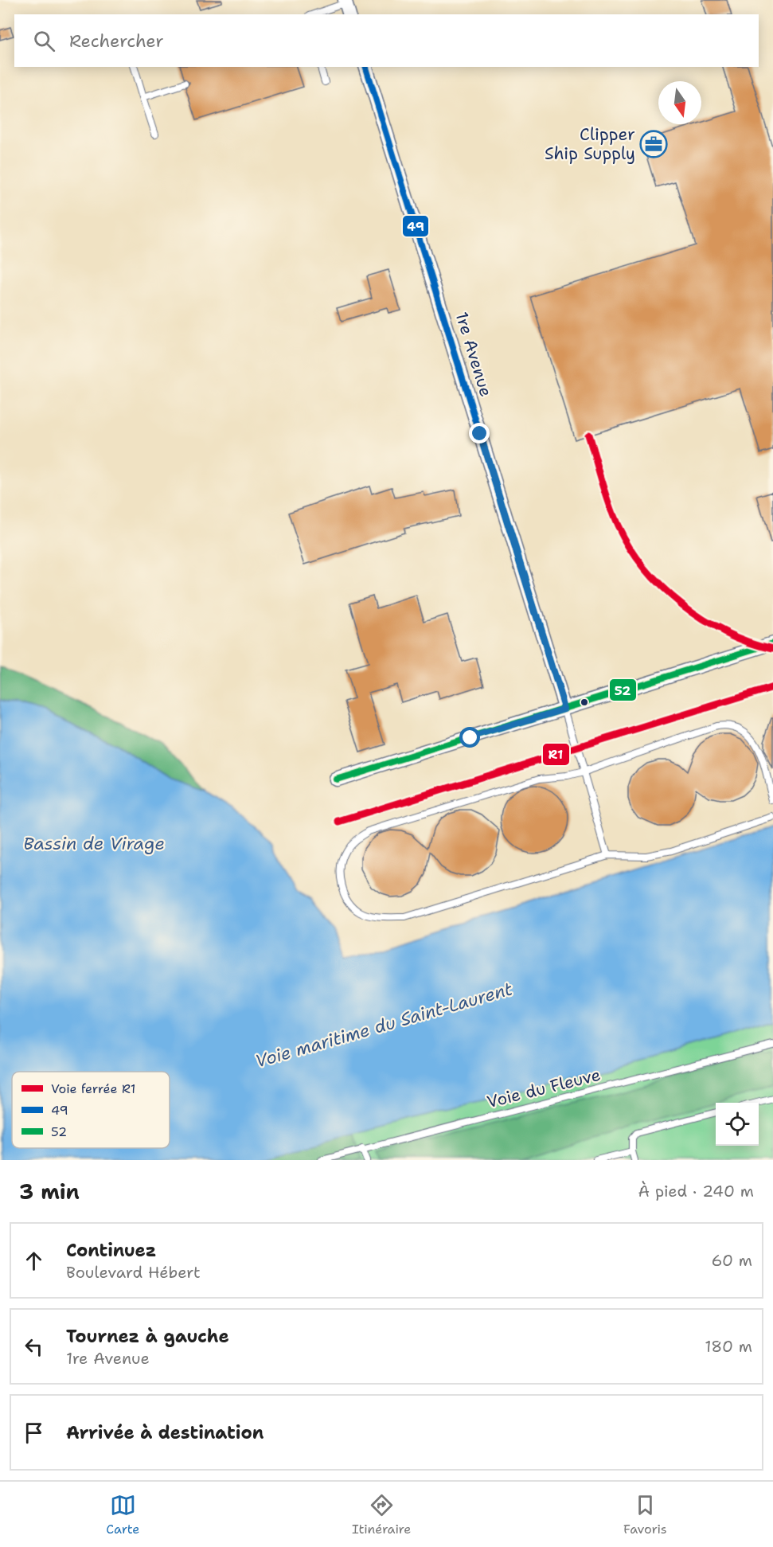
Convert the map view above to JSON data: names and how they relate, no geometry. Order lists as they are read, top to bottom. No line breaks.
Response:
{"streets":{"street":["1re Avenue"],"lane":["Voie du Fleuve"]},"water":["Bassin de Virage","Voie maritime du Saint-Laurent"],"places":{"office":["Clipper Ship Supply"]},"lines":["transit line 49","rail line R1","transit line 52"],"legend":["Voie ferrée R1","49","52"],"north":"bottom","page":{"search":"Rechercher","heading":["3 min","À pied · 240 m"],"list":[["Continuez","Boulevard Hébert","60 m"],["Tournez à gauche","1re Avenue","180 m"],"Arrivée à destination"],"nav":["Carte","Itinéraire","Favoris"]}}
